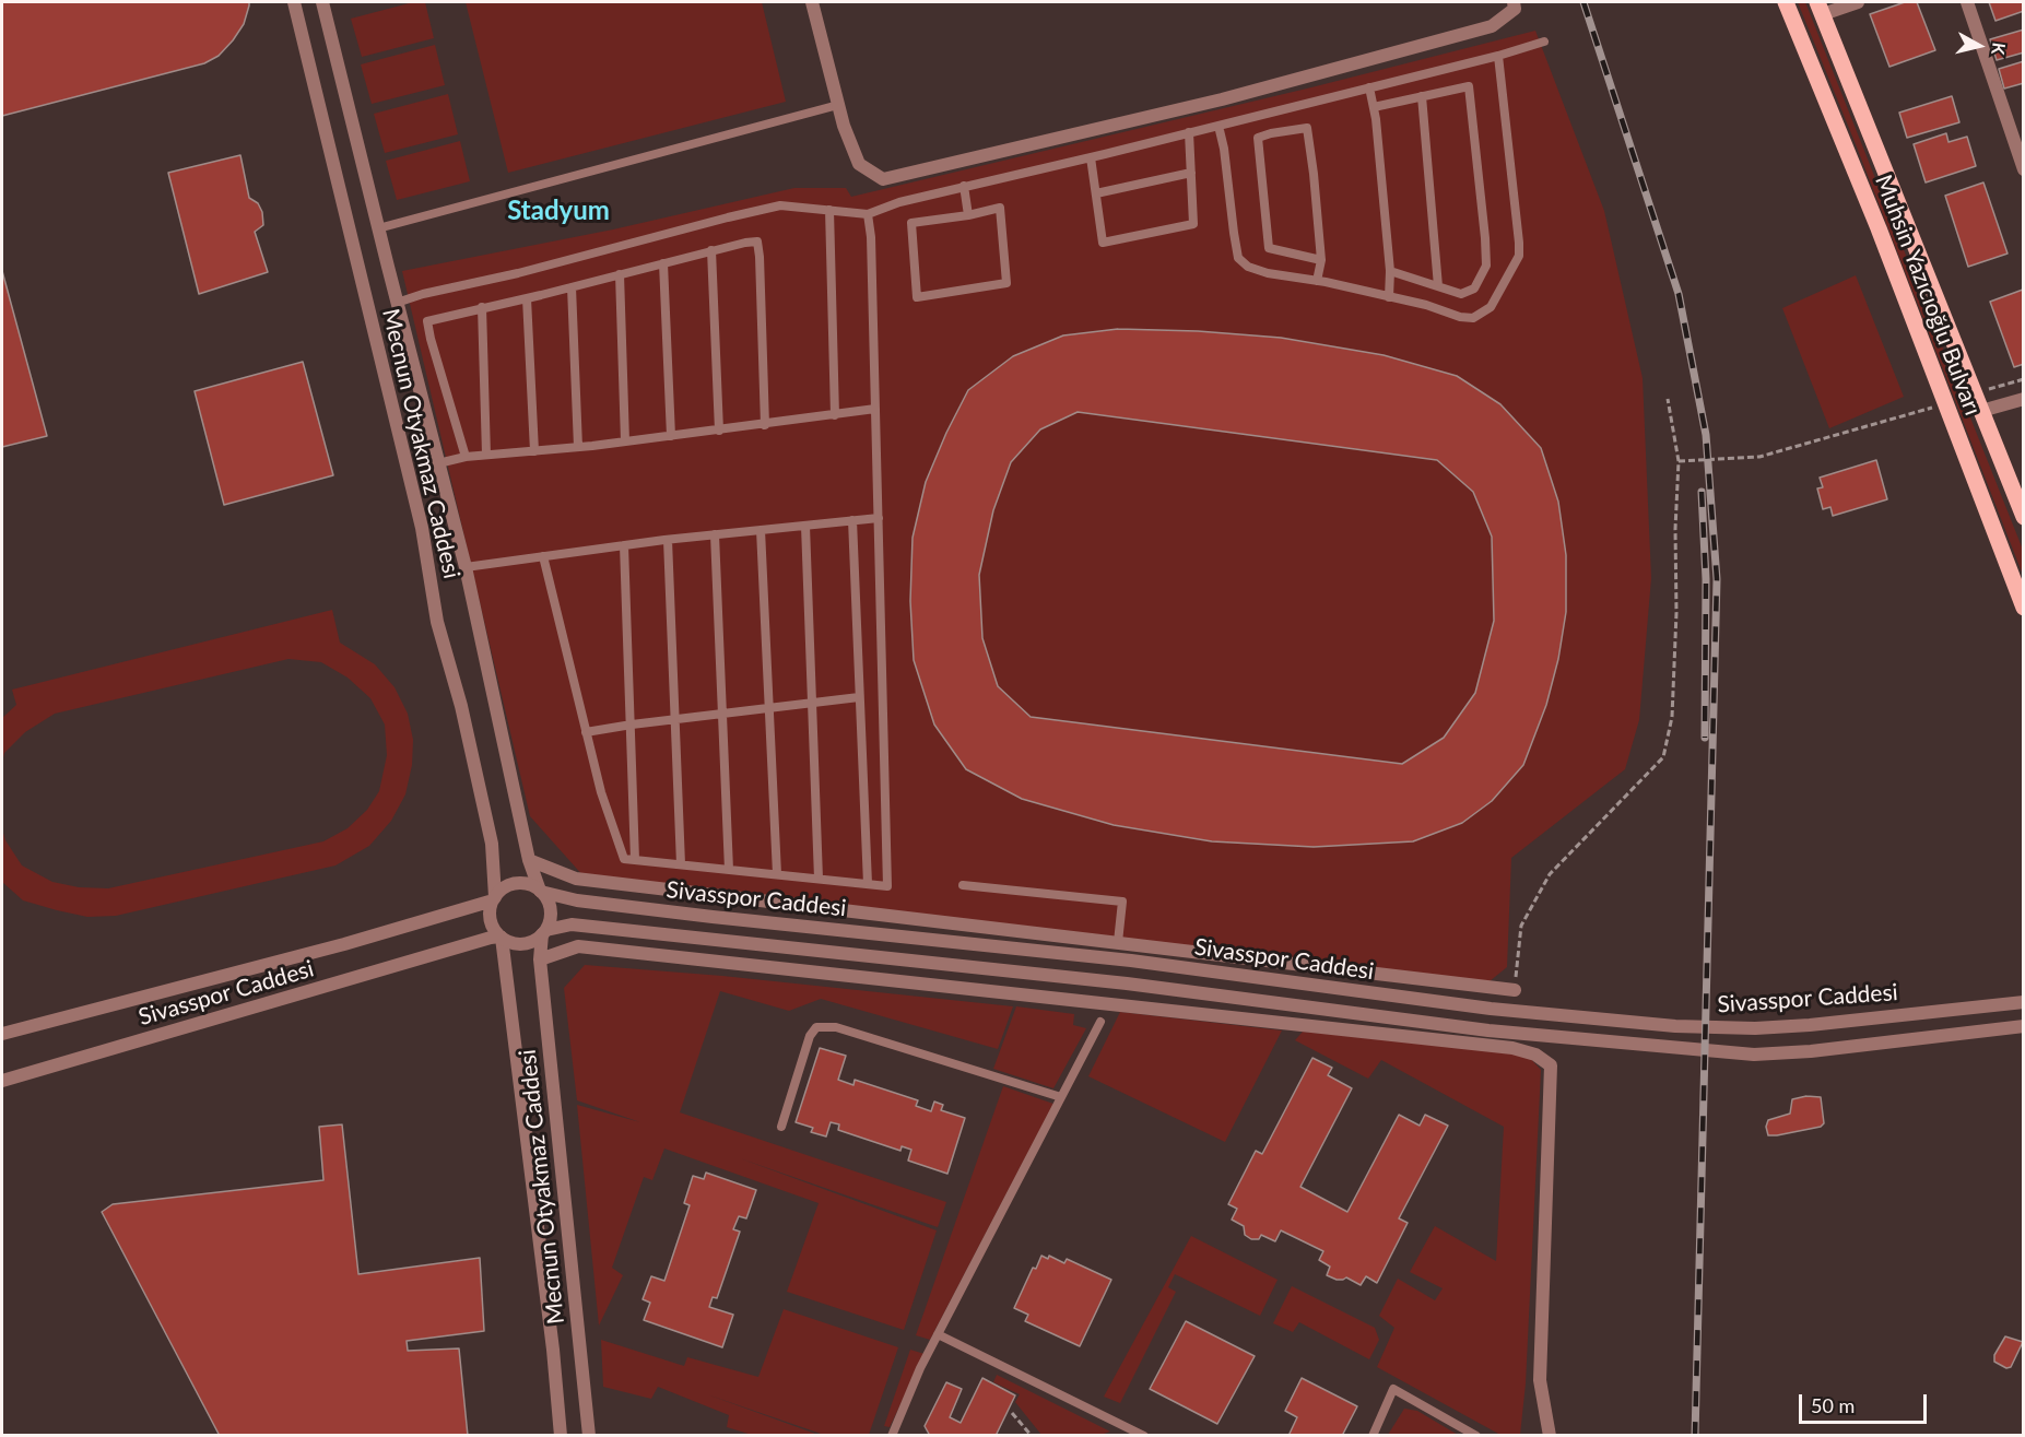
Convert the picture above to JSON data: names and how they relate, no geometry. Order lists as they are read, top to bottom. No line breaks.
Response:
{"streets":{"main road":["Muhsin Yazıcıoğlu Bulvarı"],"street":["Mecnun Otyakmaz Caddesi","Sivasspor Caddesi"]},"crossings":[["Mecnun Otyakmaz Caddesi","Sivasspor Caddesi"]],"districts":["Stadyum"],"scale_bar":"50 m","north":"right"}
